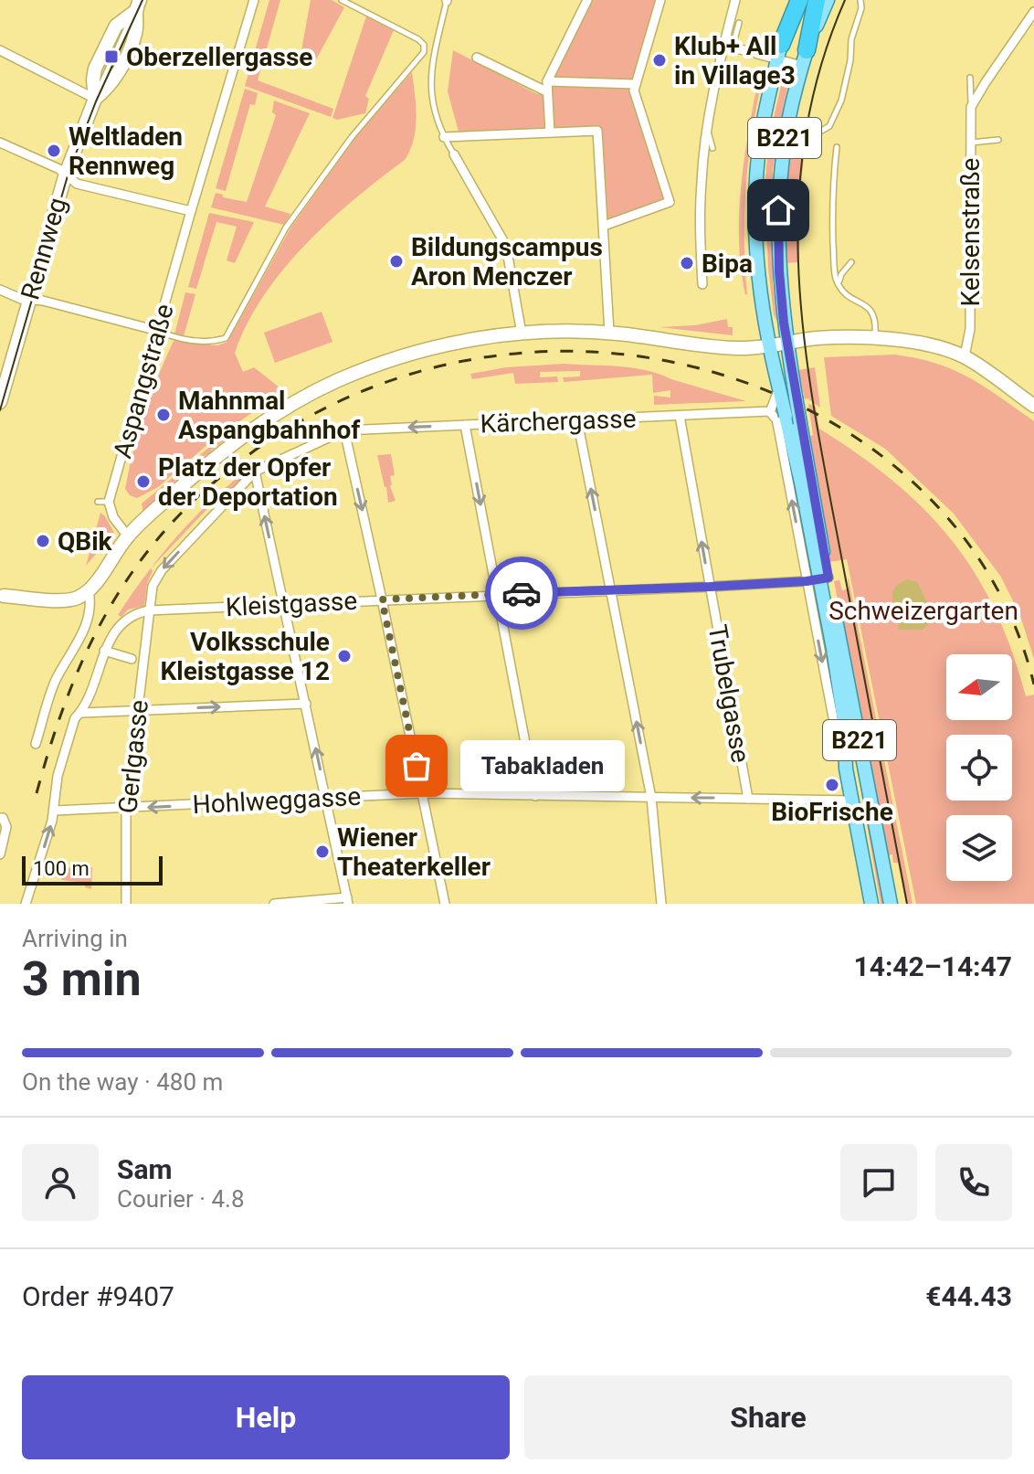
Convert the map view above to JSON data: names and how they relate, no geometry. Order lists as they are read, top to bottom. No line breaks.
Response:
{"streets":{"main road":["B221"],"street":["Kelsenstraße","Rennweg","Aspangstraße","Kärchergasse","Kleistgasse","Trubelgasse","Gerlgasse","Hohlweggasse"]},"crossings":[["B221","Kleistgasse"],["B221","Hohlweggasse"],["Kärchergasse","Trubelgasse"],["Kleistgasse","Trubelgasse"],["Kleistgasse","Gerlgasse"],["Trubelgasse","Hohlweggasse"],["Gerlgasse","Hohlweggasse"]],"one_way":["Trubelgasse","Hohlweggasse"],"parks":["Schweizergarten"],"places":{"transit":["Oberzellergasse"],"other":["Klub+ All in Village3","Weltladen Rennweg","Bildungscampus Aron Menczer","Bipa","Mahnmal Aspangbahnhof","Platz der Opfer der Deportation","QBik","Volksschule Kleistgasse 12","Tabakladen","BioFrische","Wiener Theaterkeller"]},"scale_bar":"100 m","north":"left","page":{"bubble":"Tabakladen","scale":"100 m","heading":["3 min","Arriving in","14:42–14:47"],"panel":["Sam","Courier · 4.8","Order #9407","€44.43"],"bar":"On the way · 480 m","buttons":["Help","Share"]}}
